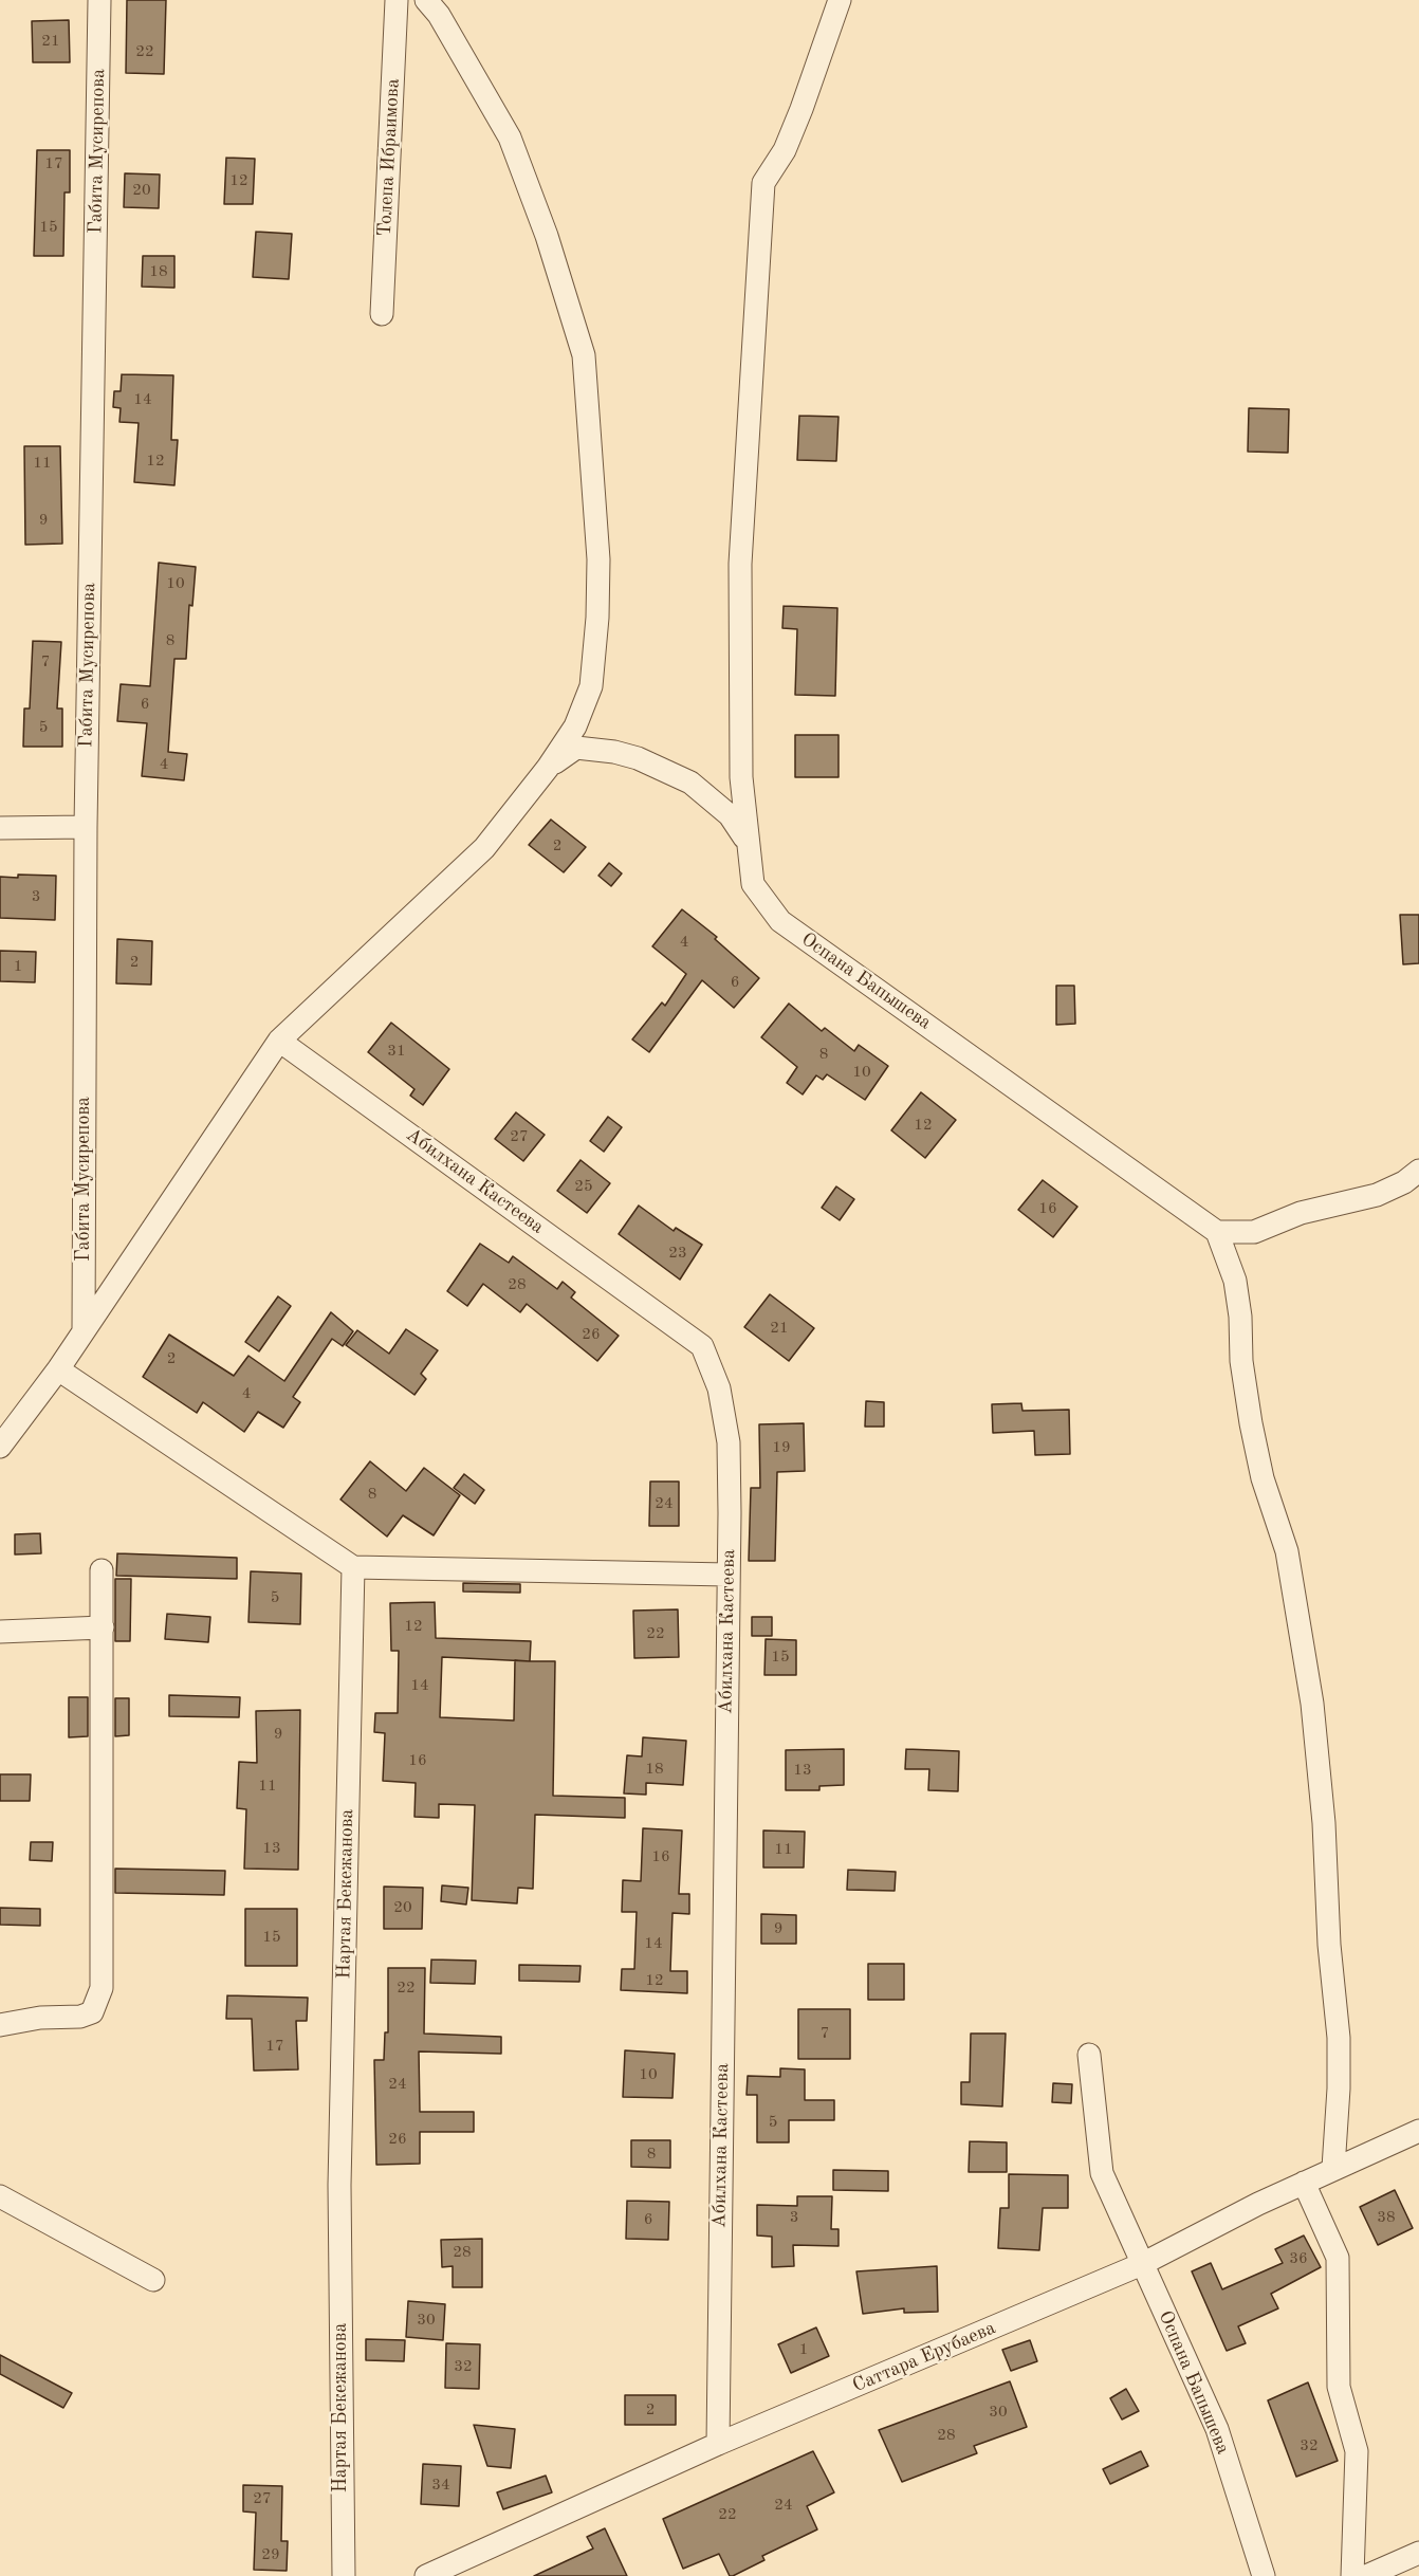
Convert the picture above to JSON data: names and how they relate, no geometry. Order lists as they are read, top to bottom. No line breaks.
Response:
{"streets":{"street":["Габита Мусирепова","Толепа Ибраимова","Оспана Бапышева","Абилхана Кастеева","Нартая Бекежанова","Саттара Ерубаева"]},"crossings":[["Оспана Бапышева","Саттара Ерубаева"],["Абилхана Кастеева","Саттара Ерубаева"]],"house_numbers":["21","22","17","12","20","15","18","14","12","11","9","10","8","7","6","5","4","2","3","4","2","1","6","31","8","10","12","27","25","16","23","28","21","26","2","4","19","8","24","5","12","22","15","14","9","16","18","13","11","13","11","16","20","9","15","14","12","22","7","17","10","24","5","26","8","3","38","6","28","36","30","1","32","2","30","28","32","34","27","24","22","29"]}
